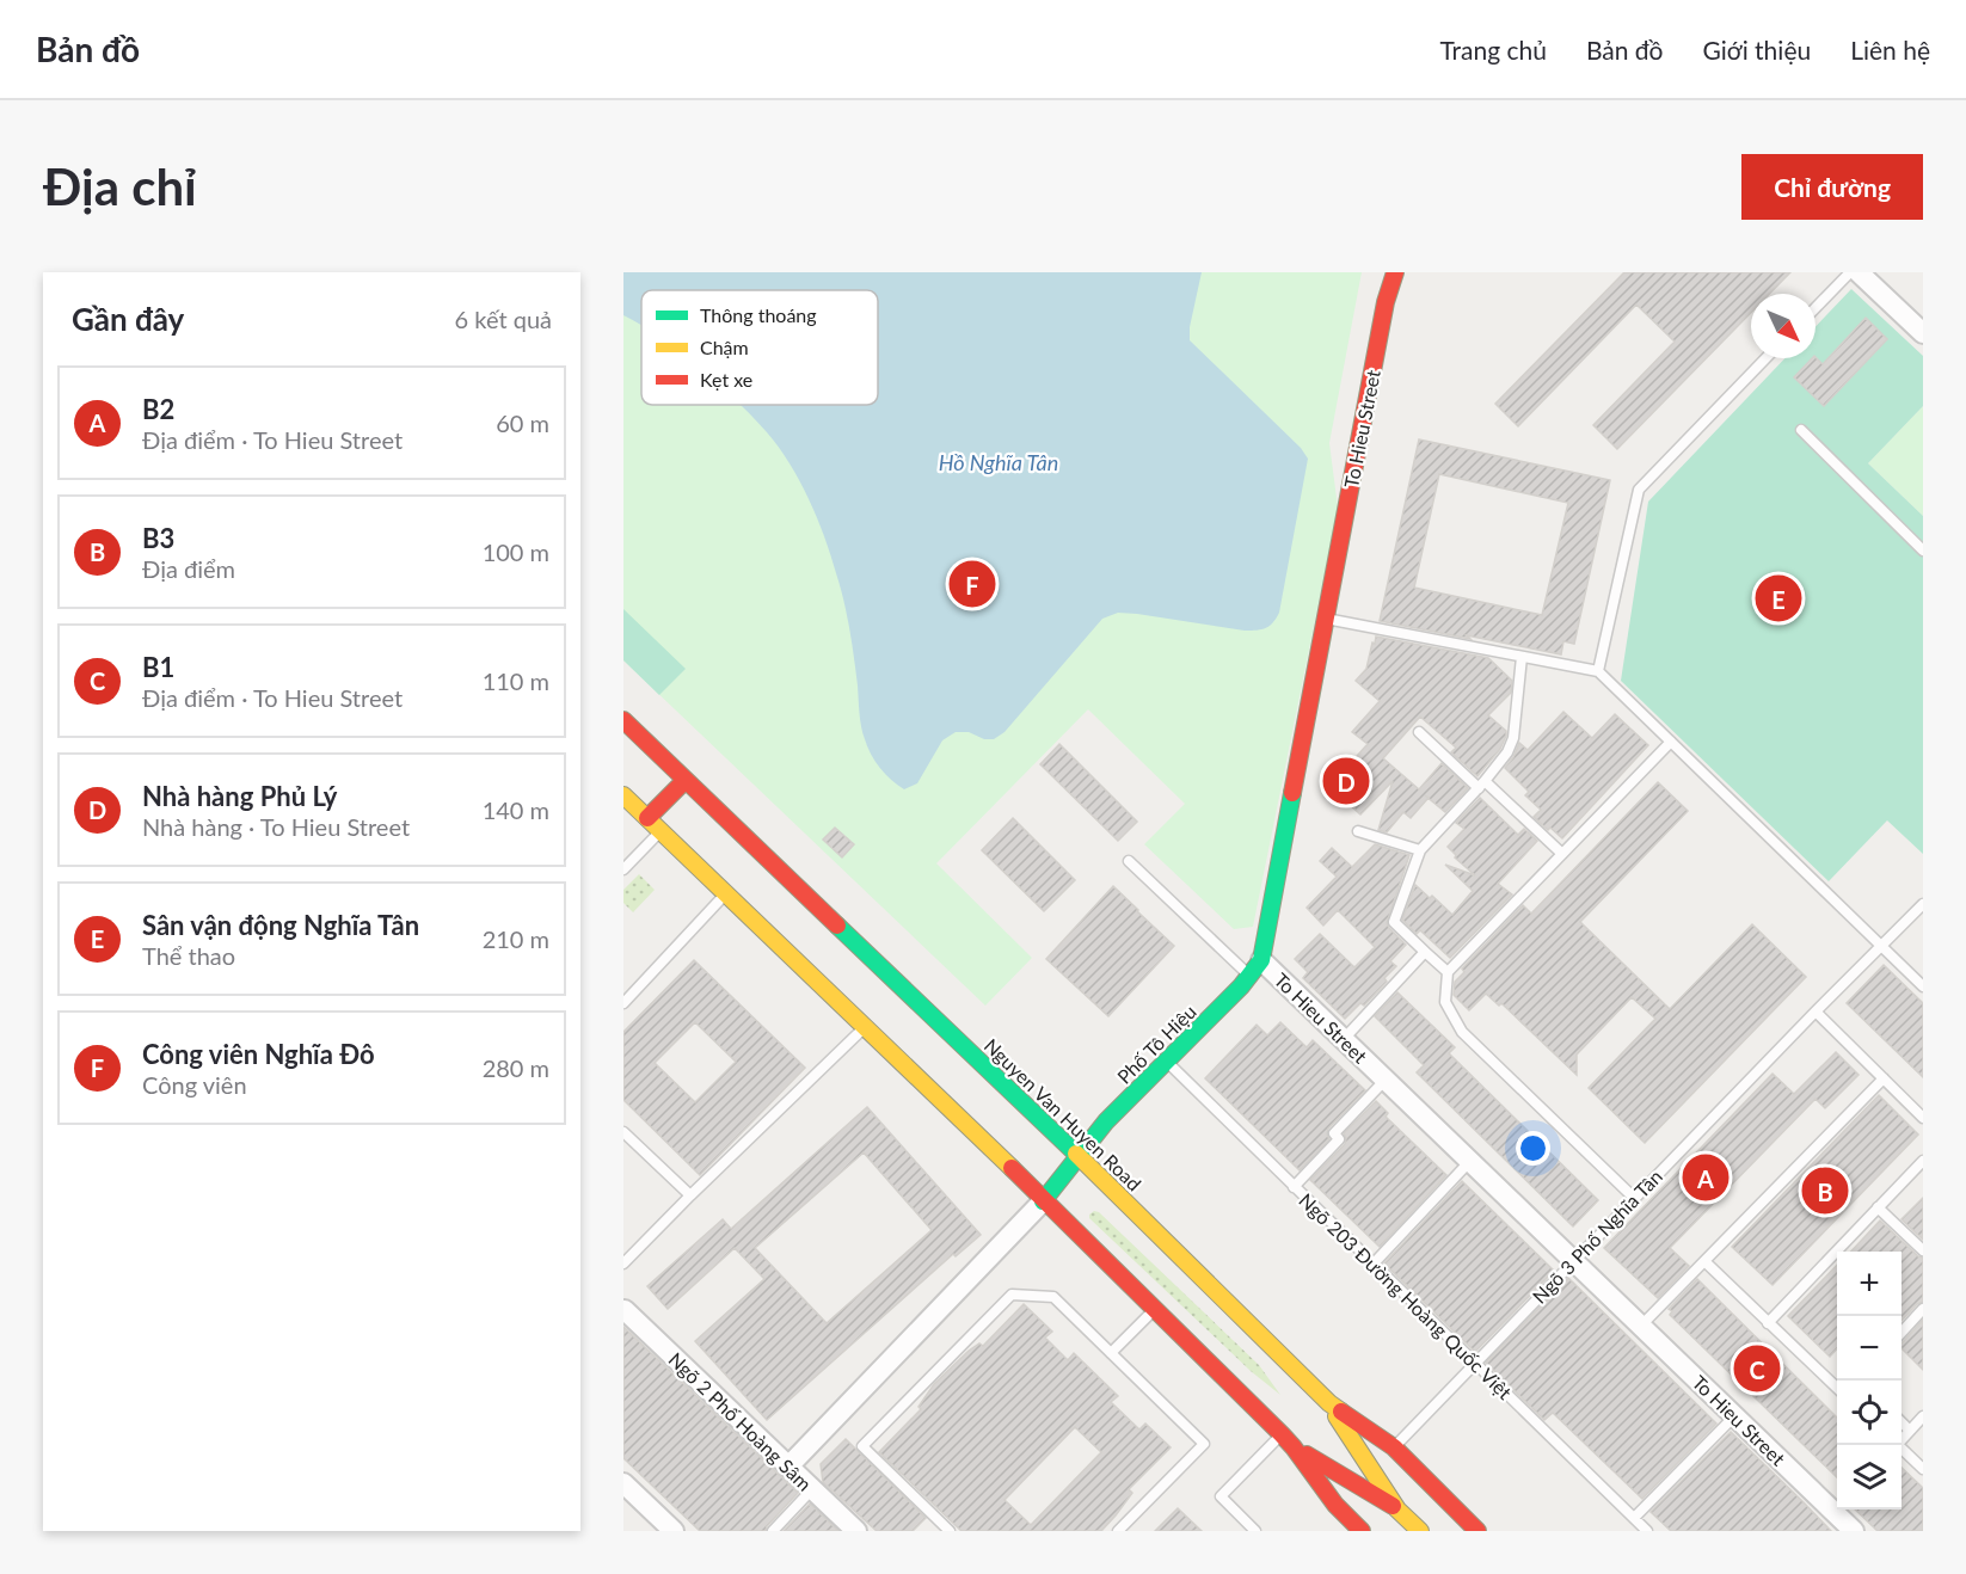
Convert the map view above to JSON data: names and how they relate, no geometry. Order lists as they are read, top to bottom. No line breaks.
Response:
{"streets":{"main road":["To Hieu Street","Phố Tô Hiệu","Nguyen Van Huyen Road"],"street":["Ngõ 2 Phố Hoàng Sâm"],"lane":["Ngõ 3 Phố Nghĩa Tân","Ngõ 203 Đường Hoàng Quốc Việt"]},"crossings":[["To Hieu Street","Phố Tô Hiệu"],["To Hieu Street","Ngõ 3 Phố Nghĩa Tân"],["Phố Tô Hiệu","Nguyen Van Huyen Road"],["Phố Tô Hiệu","Ngõ 203 Đường Hoàng Quốc Việt"],["Nguyen Van Huyen Road","Ngõ 3 Phố Nghĩa Tân"],["Ngõ 3 Phố Nghĩa Tân","Ngõ 203 Đường Hoàng Quốc Việt"]],"water":["Hồ Nghĩa Tân"],"legend":["Thông thoáng","Chậm","Kẹt xe"],"north":"bottom right","page":{"header":"Bản đồ","nav":["Trang chủ","Bản đồ","Giới thiệu","Liên hệ"],"buttons":"Chỉ đường","title":"Địa chỉ","heading":["Gần đây","6 kết quả"],"list":[{"mark":"A","name":"B2","note":"Địa điểm · To Hieu Street","value":"60 m"},{"mark":"B","name":"B3","note":"Địa điểm","value":"100 m"},{"mark":"C","name":"B1","note":"Địa điểm · To Hieu Street","value":"110 m"},{"mark":"D","name":"Nhà hàng Phủ Lý","note":"Nhà hàng · To Hieu Street","value":"140 m"},{"mark":"E","name":"Sân vận động Nghĩa Tân","note":"Thể thao","value":"210 m"},{"mark":"F","name":"Công viên Nghĩa Đô","note":"Công viên","value":"280 m"}],"pins":["F","E","D","A","B","C"],"map_buttons":["+","−"]}}
